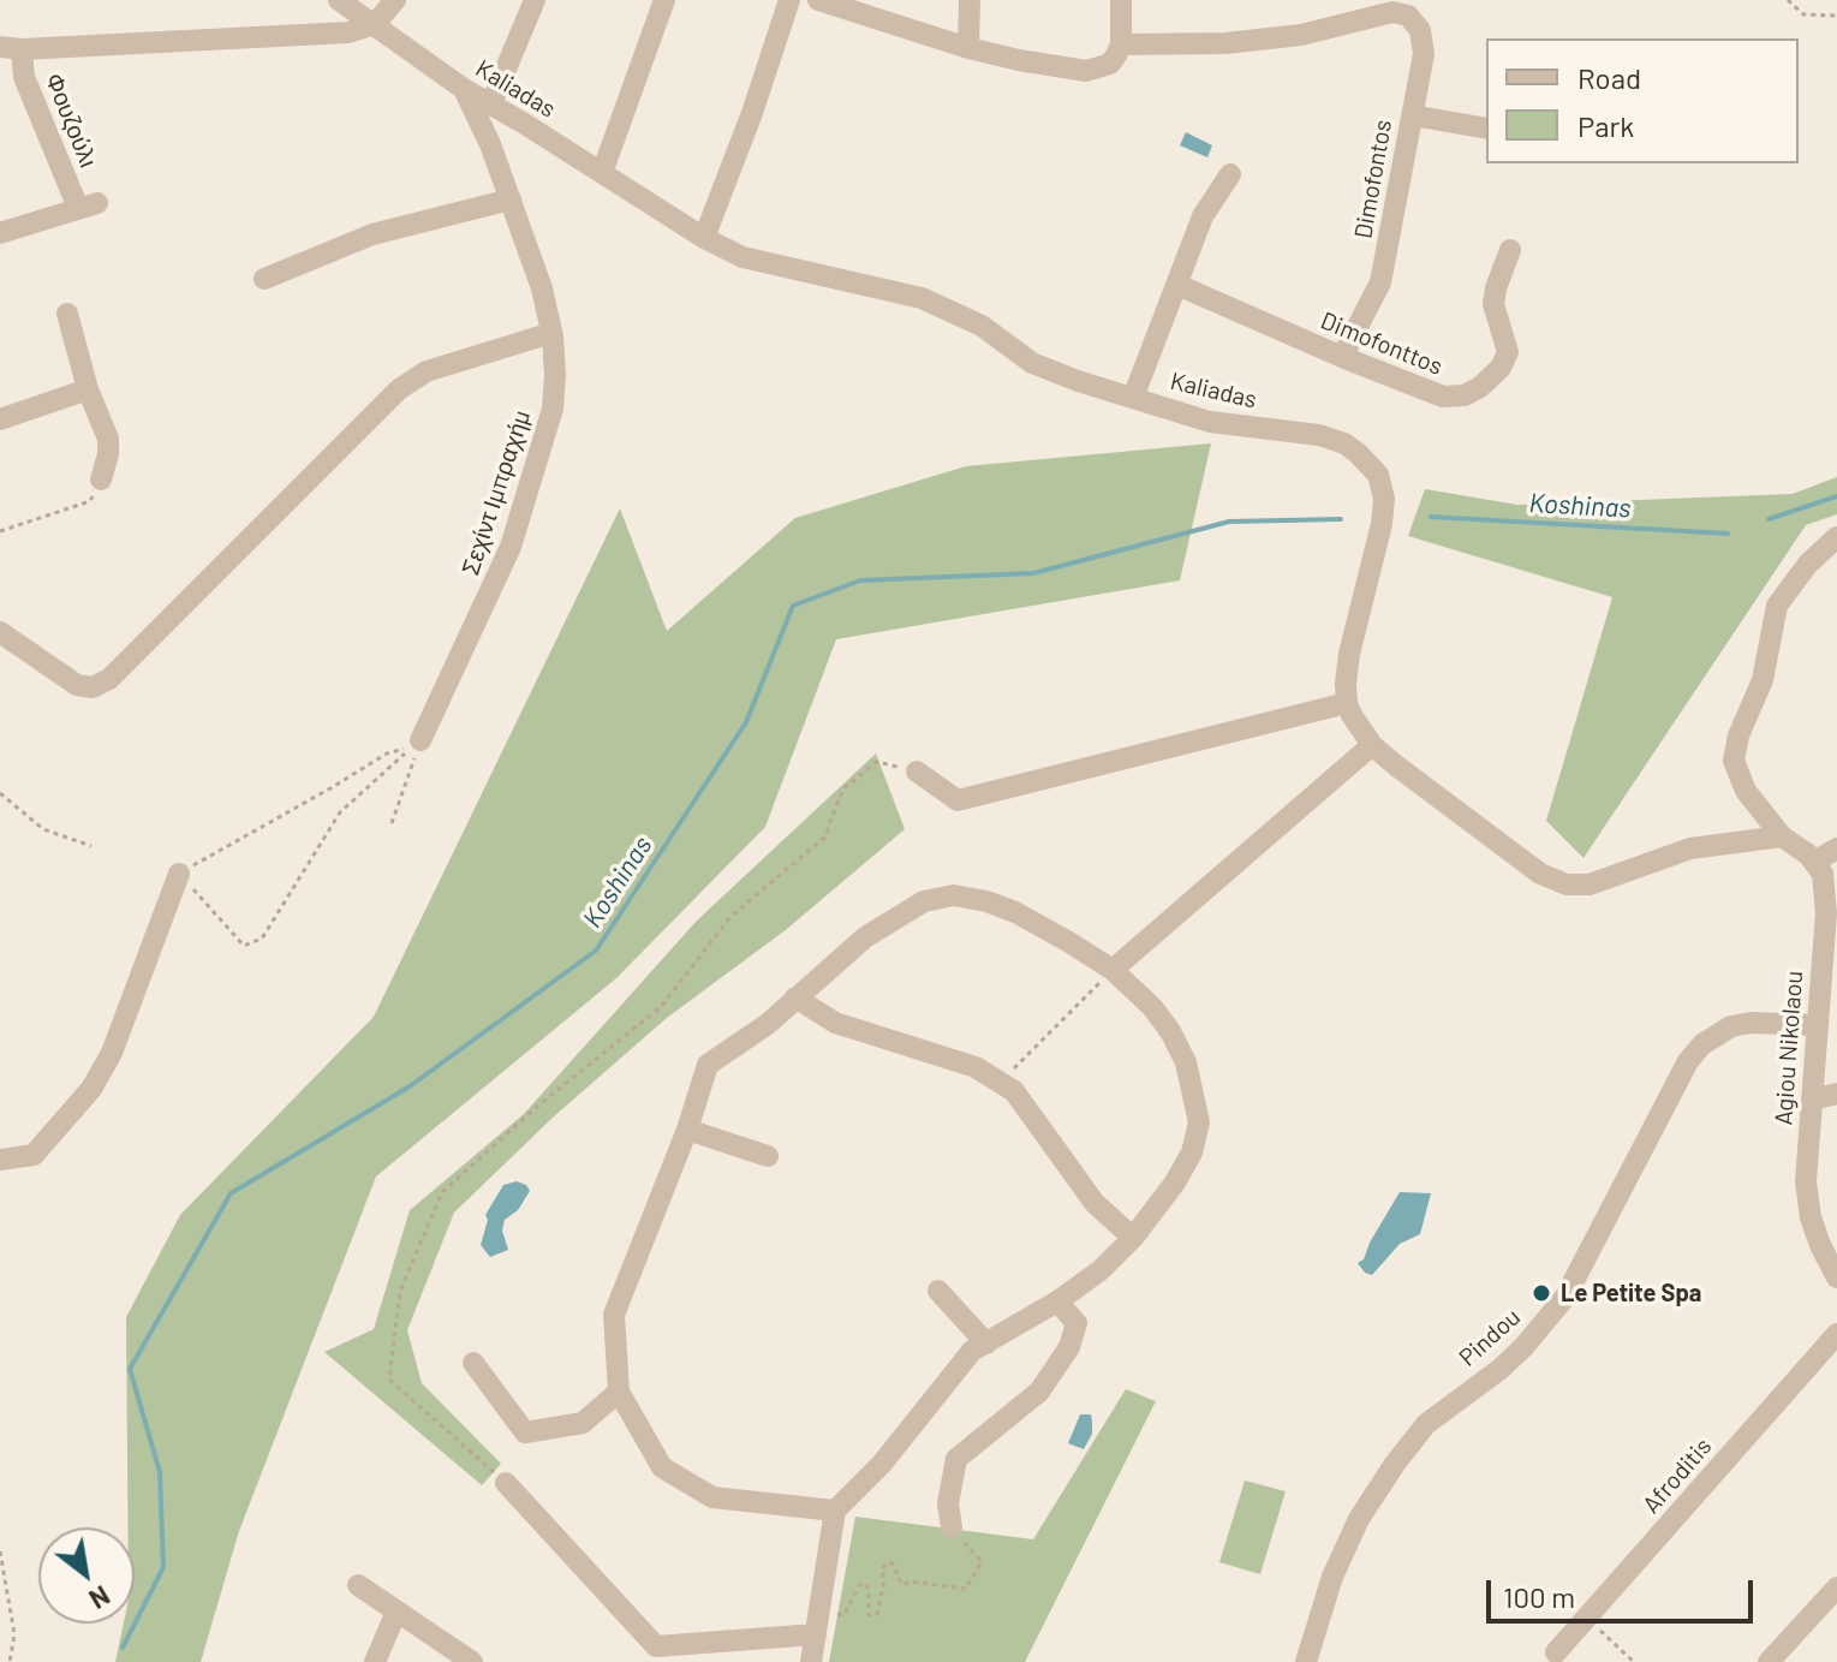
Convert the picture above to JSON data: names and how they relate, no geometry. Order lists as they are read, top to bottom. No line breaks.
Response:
{"streets":{"street":["Kaliadas","Φουζούλι","Dimofontos","Dimofonttos","Σεχίντ Ιμπραχήμ","Agiou Nikolaou","Pindou","Afroditis"]},"crossings":[["Kaliadas","Σεχίντ Ιμπραχήμ"],["Dimofontos","Dimofonttos"],["Agiou Nikolaou","Pindou"]],"water":["Koshinas"],"places":["Le Petite Spa"],"legend":["Road","Park"],"scale_bar":"100 m","north":"bottom right"}
